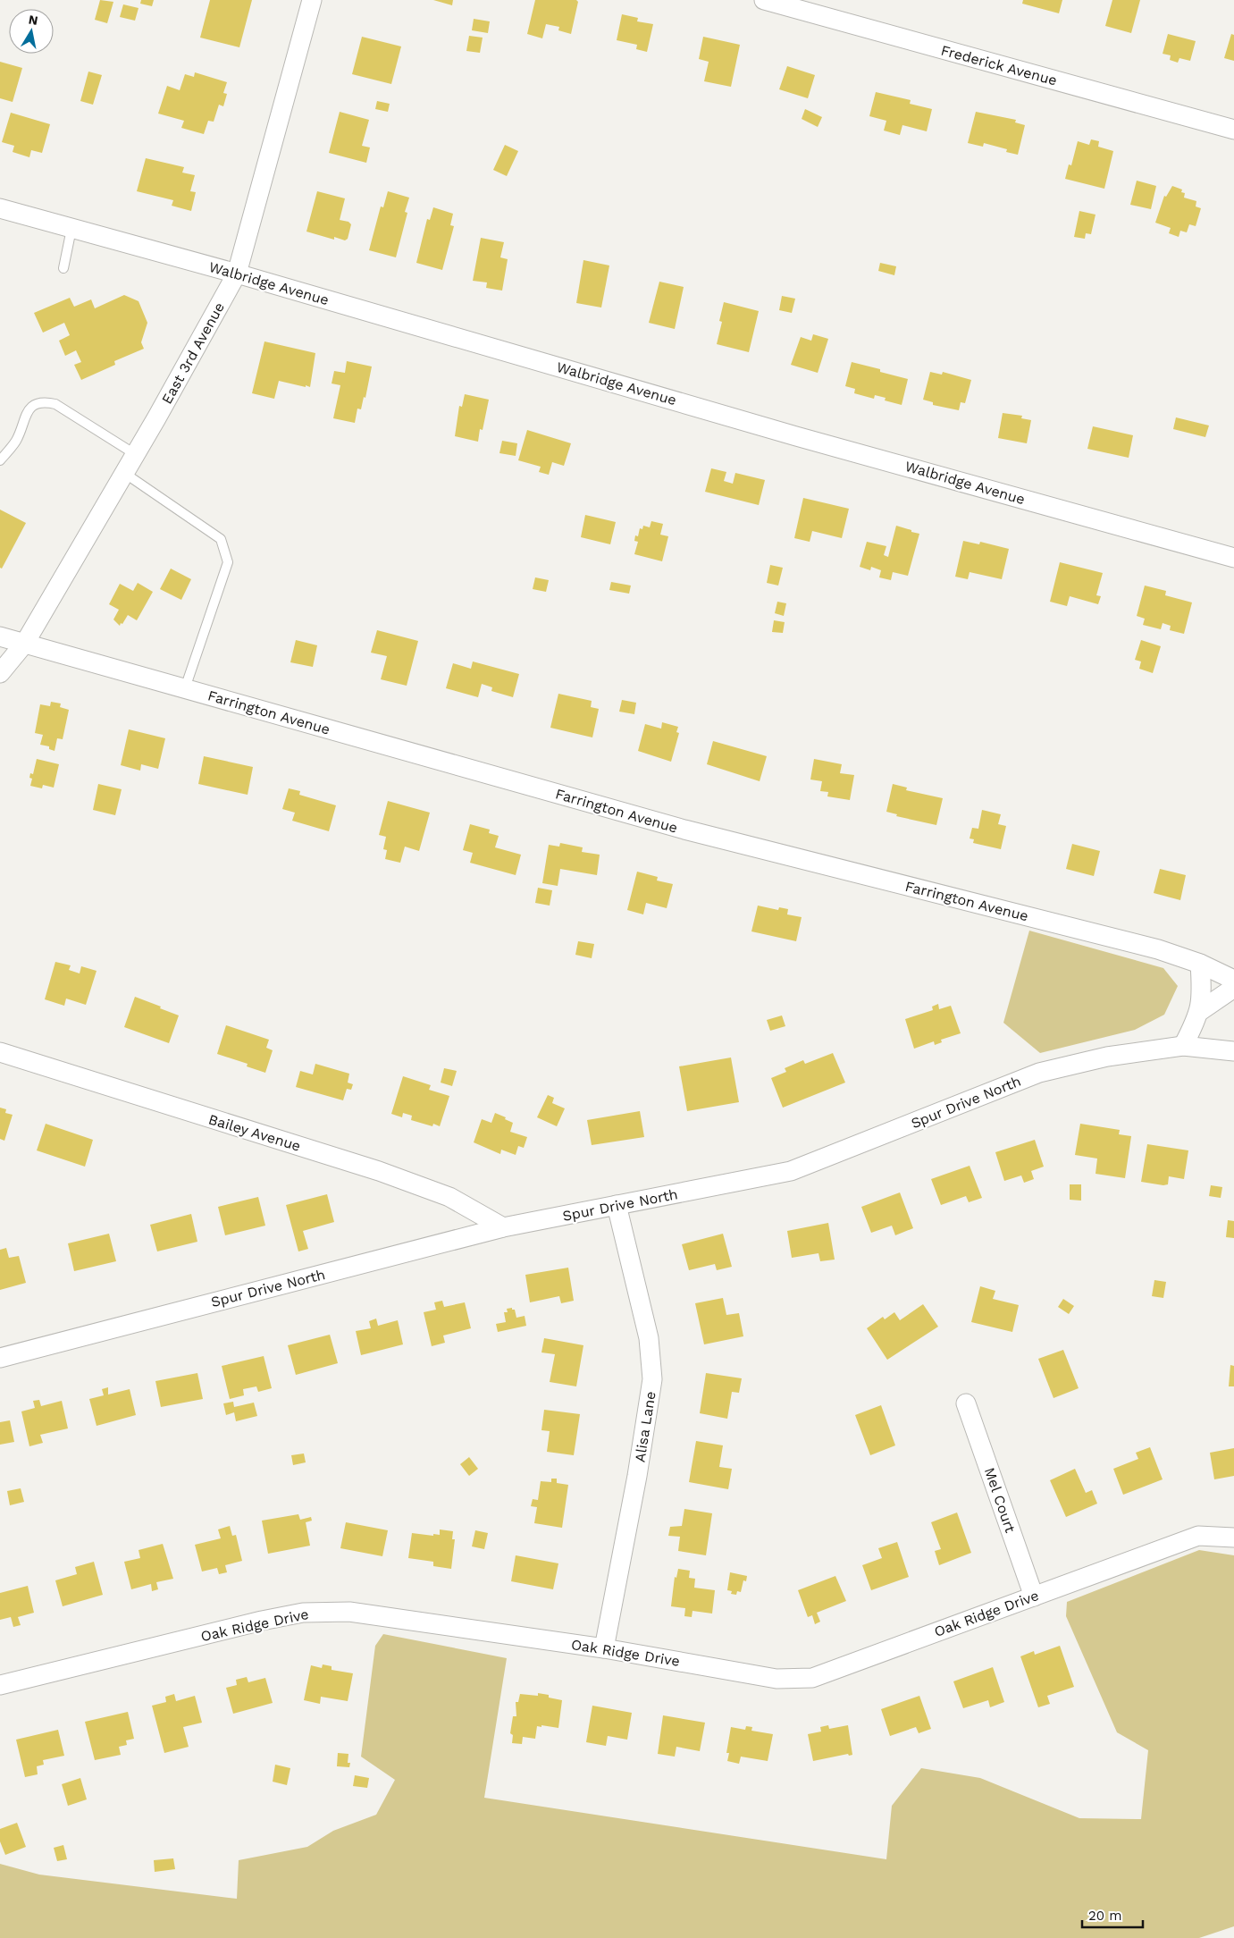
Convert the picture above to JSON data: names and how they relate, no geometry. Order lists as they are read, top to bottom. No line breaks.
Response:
{"streets":{"street":["Frederick Avenue","Walbridge Avenue","East 3rd Avenue","Farrington Avenue","Spur Drive North","Bailey Avenue","Alisa Lane","Mel Court","Oak Ridge Drive"]},"crossings":[["Walbridge Avenue","East 3rd Avenue"],["East 3rd Avenue","Farrington Avenue"],["Spur Drive North","Bailey Avenue"],["Spur Drive North","Alisa Lane"],["Alisa Lane","Oak Ridge Drive"],["Mel Court","Oak Ridge Drive"]],"scale_bar":"20 m","north":"top"}
